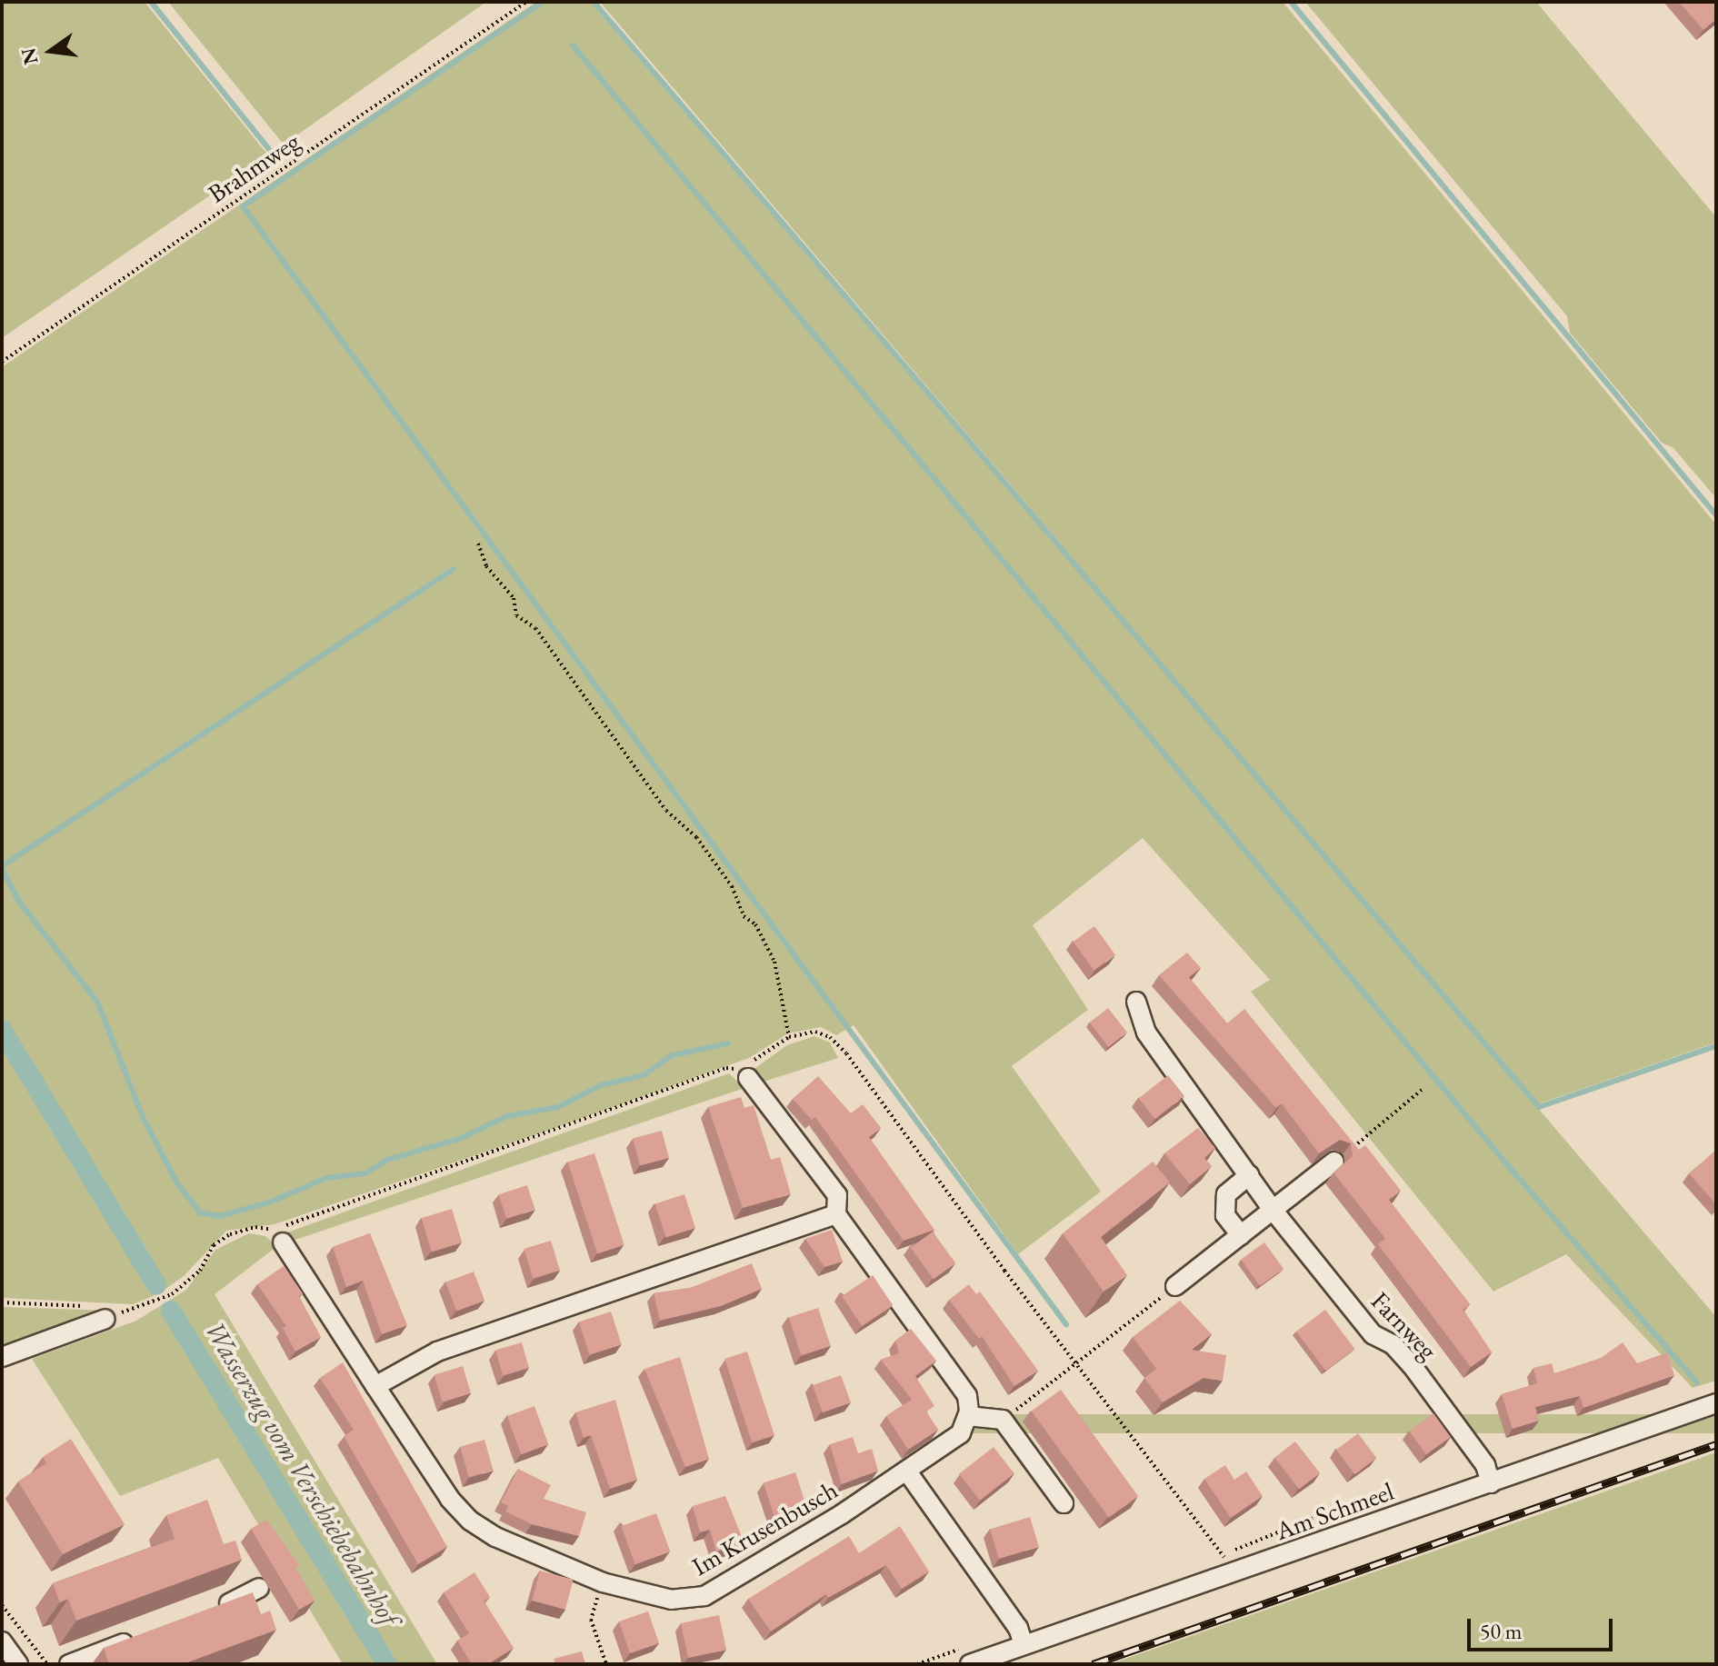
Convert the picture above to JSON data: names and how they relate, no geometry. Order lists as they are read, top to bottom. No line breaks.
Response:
{"streets":{"street":["Farnweg","Am Schmeel","Im Krusenbusch"],"path":["Brahmweg"]},"crossings":[["Farnweg","Am Schmeel"]],"water":["Wasserzug vom Verschiebebahnhof"],"scale_bar":"50 m","north":"left"}
